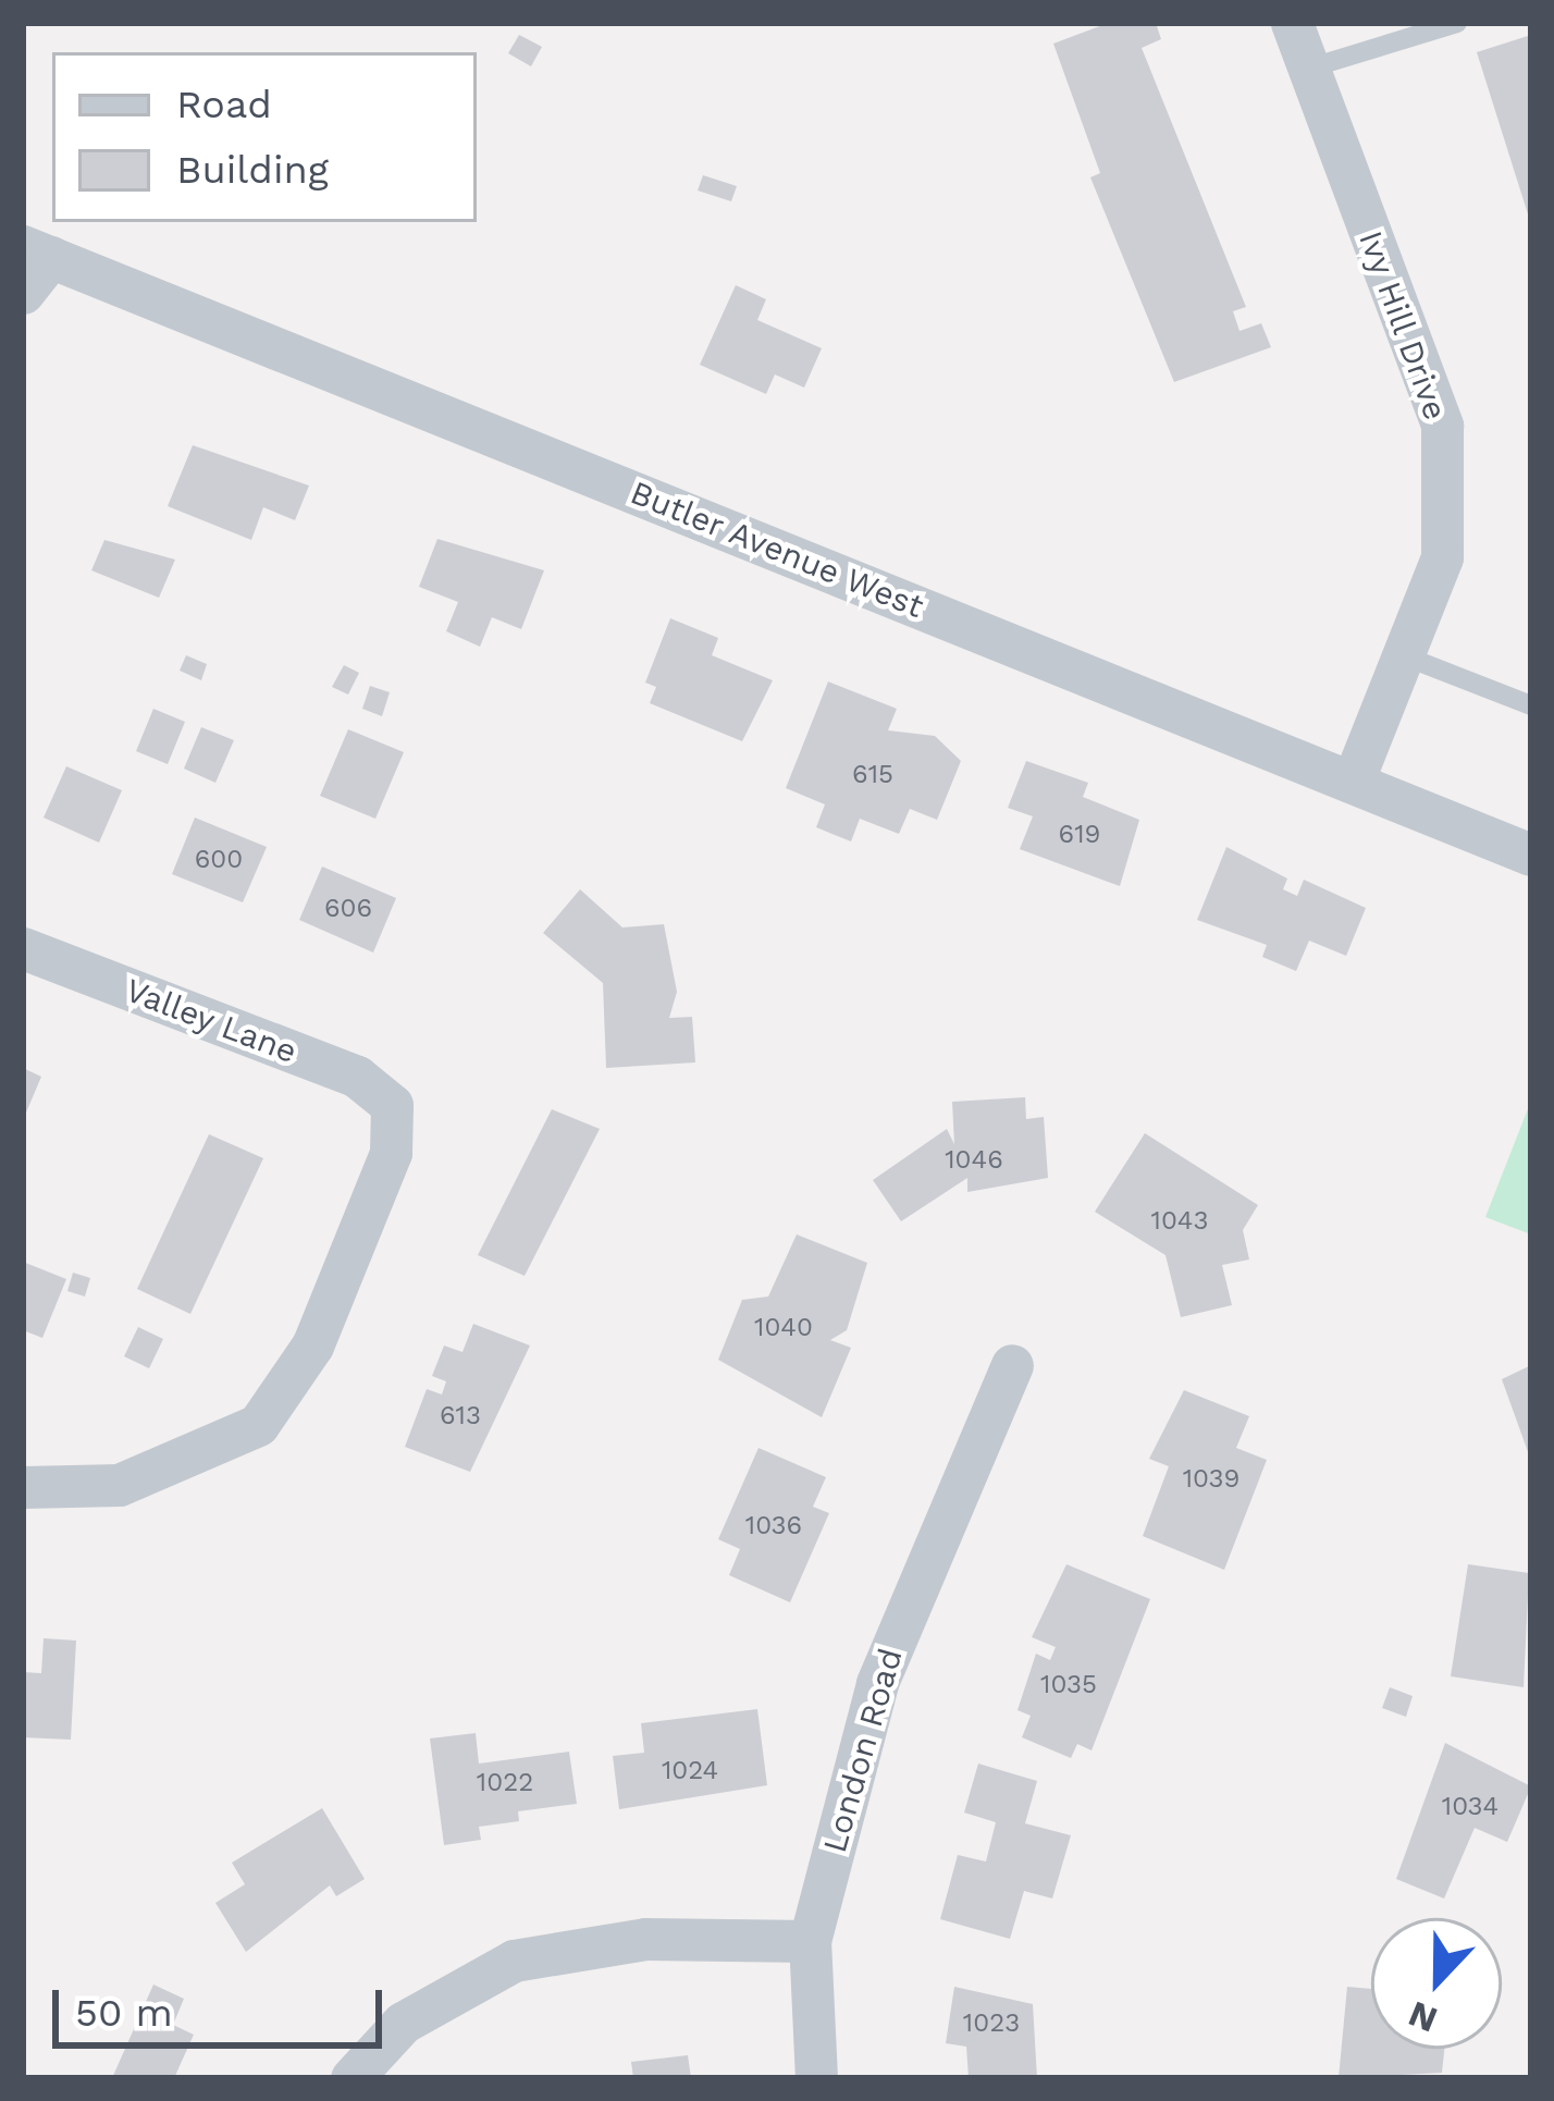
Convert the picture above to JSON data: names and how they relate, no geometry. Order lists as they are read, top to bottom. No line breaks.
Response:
{"streets":{"street":["Ivy Hill Drive","Butler Avenue West","Valley Lane","London Road"]},"crossings":[["Ivy Hill Drive","Butler Avenue West"]],"house_numbers":["615","619","600","606","1046","1043","1040","613","1039","1036","1035","1024","1022","1034","1023"],"legend":["Road","Building"],"scale_bar":"50 m","north":"bottom"}
